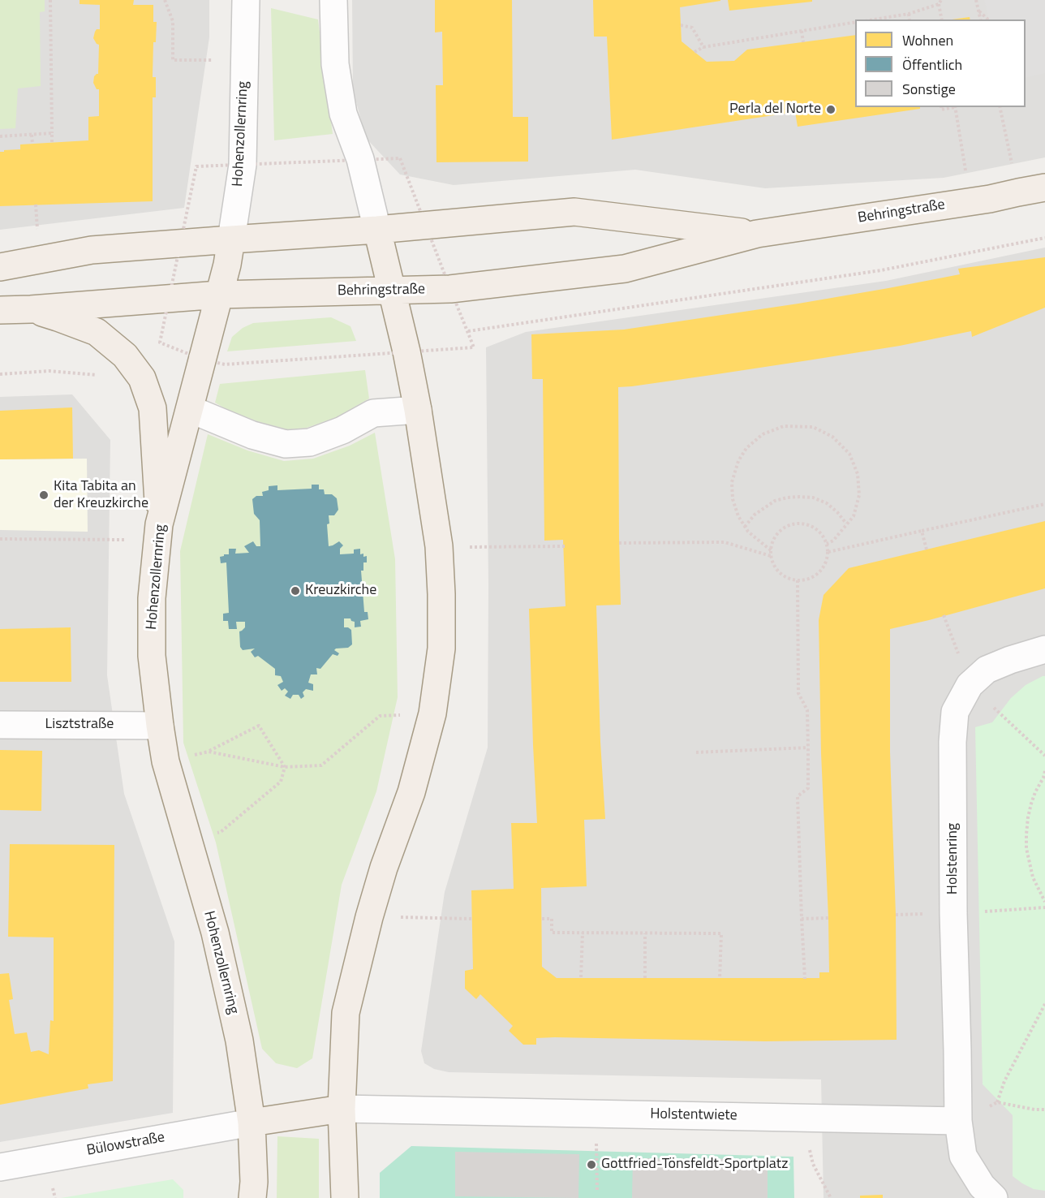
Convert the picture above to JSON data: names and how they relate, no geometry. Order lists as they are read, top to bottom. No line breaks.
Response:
{"streets":{"main road":["Hohenzollernring","Behringstraße"],"street":["Lisztstraße","Holstenring","Holstentwiete","Bülowstraße"]},"crossings":[["Hohenzollernring","Behringstraße"],["Hohenzollernring","Lisztstraße"],["Hohenzollernring","Bülowstraße"],["Holstenring","Holstentwiete"]],"places":["Perla del Norte","Kita Tabita an der Kreuzkirche","Kreuzkirche","Gottfried-Tönsfeldt-Sportplatz"],"legend":["Wohnen","Öffentlich","Sonstige"]}
